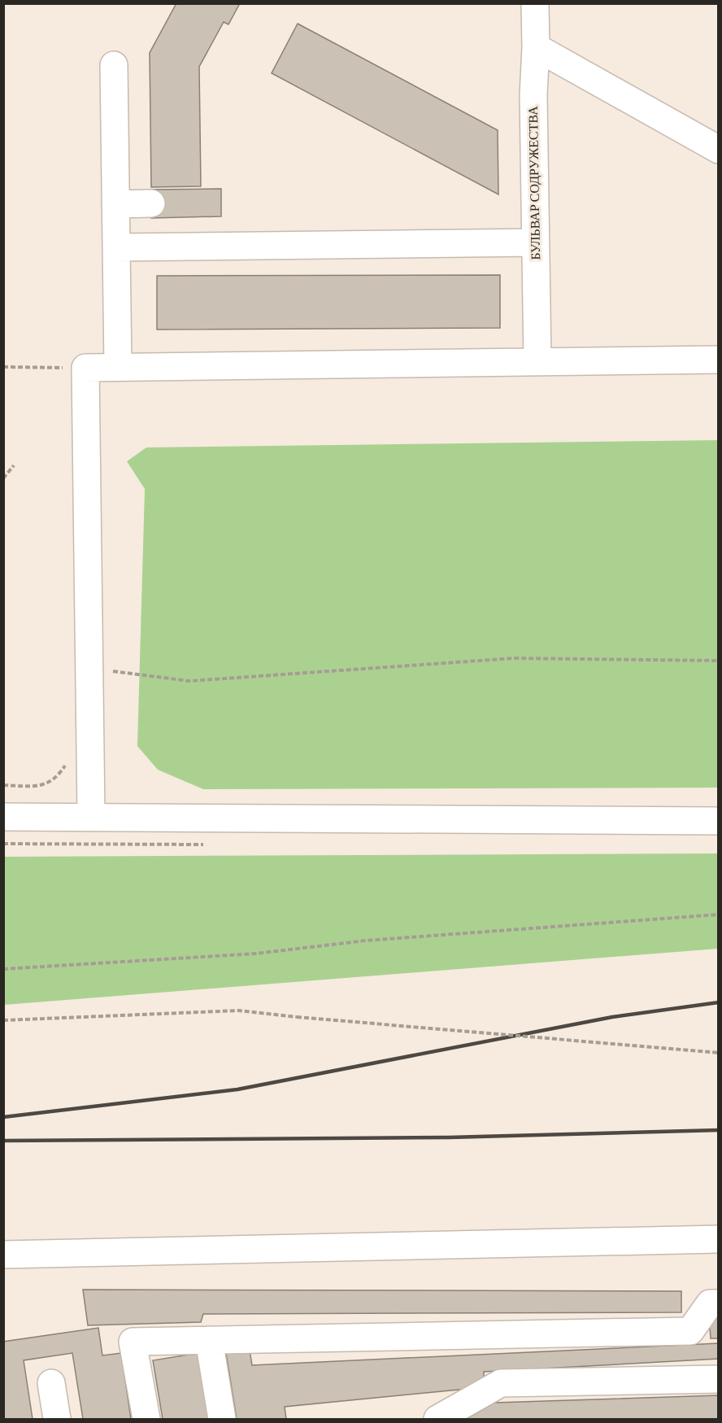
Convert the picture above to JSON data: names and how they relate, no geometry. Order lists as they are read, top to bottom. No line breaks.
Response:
{"streets":{"street":["БУЛЬВАР СОДРУЖЕСТВА"]}}
